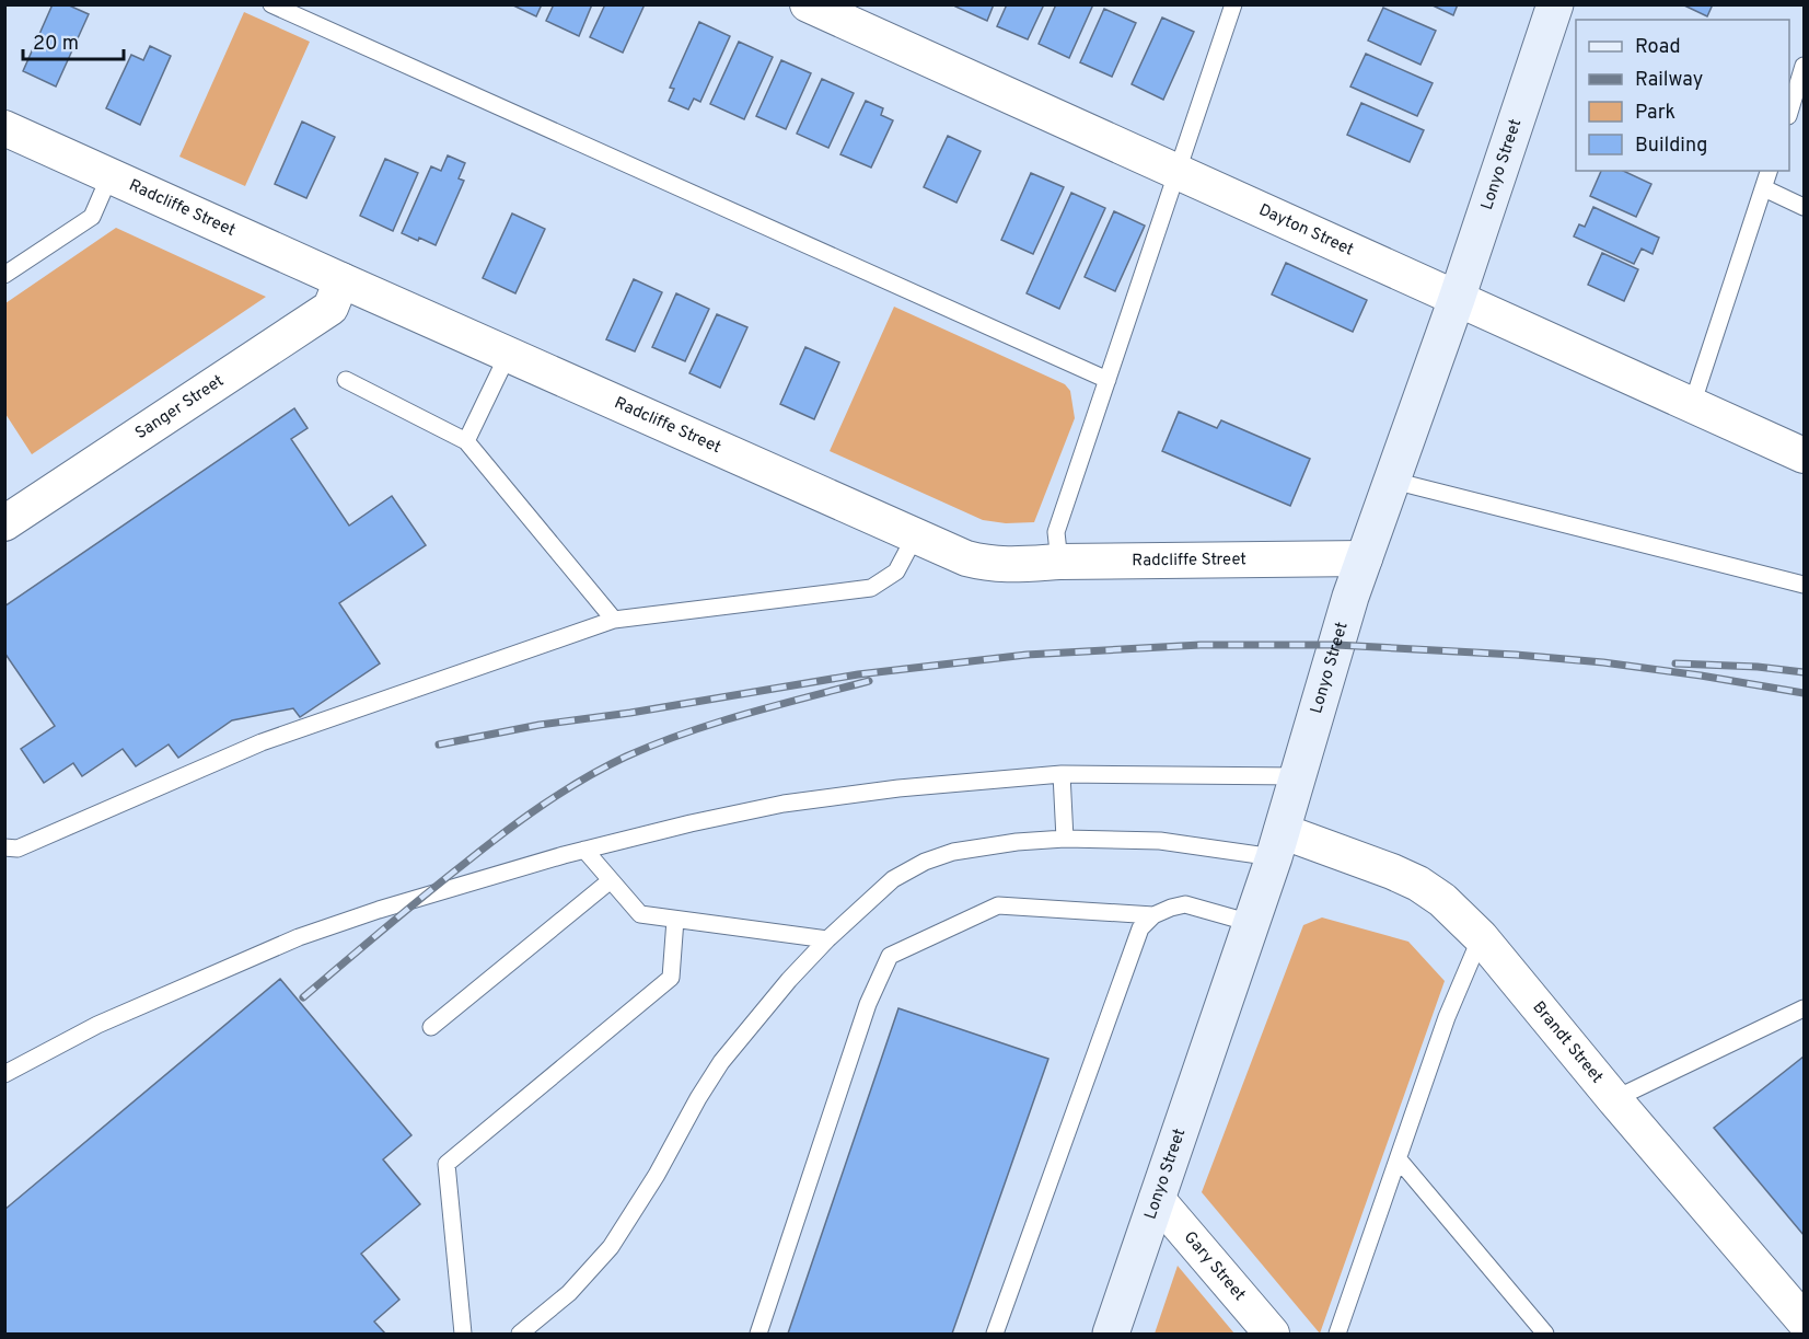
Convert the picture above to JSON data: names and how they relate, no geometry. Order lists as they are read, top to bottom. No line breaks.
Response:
{"streets":{"street":["Lonyo Street","Radcliffe Street","Dayton Street","Sanger Street","Brandt Street","Gary Street"]},"crossings":[["Lonyo Street","Radcliffe Street"],["Lonyo Street","Dayton Street"],["Lonyo Street","Brandt Street"],["Lonyo Street","Gary Street"],["Radcliffe Street","Sanger Street"]],"legend":["Road","Railway","Park","Building"],"scale_bar":"20 m"}
